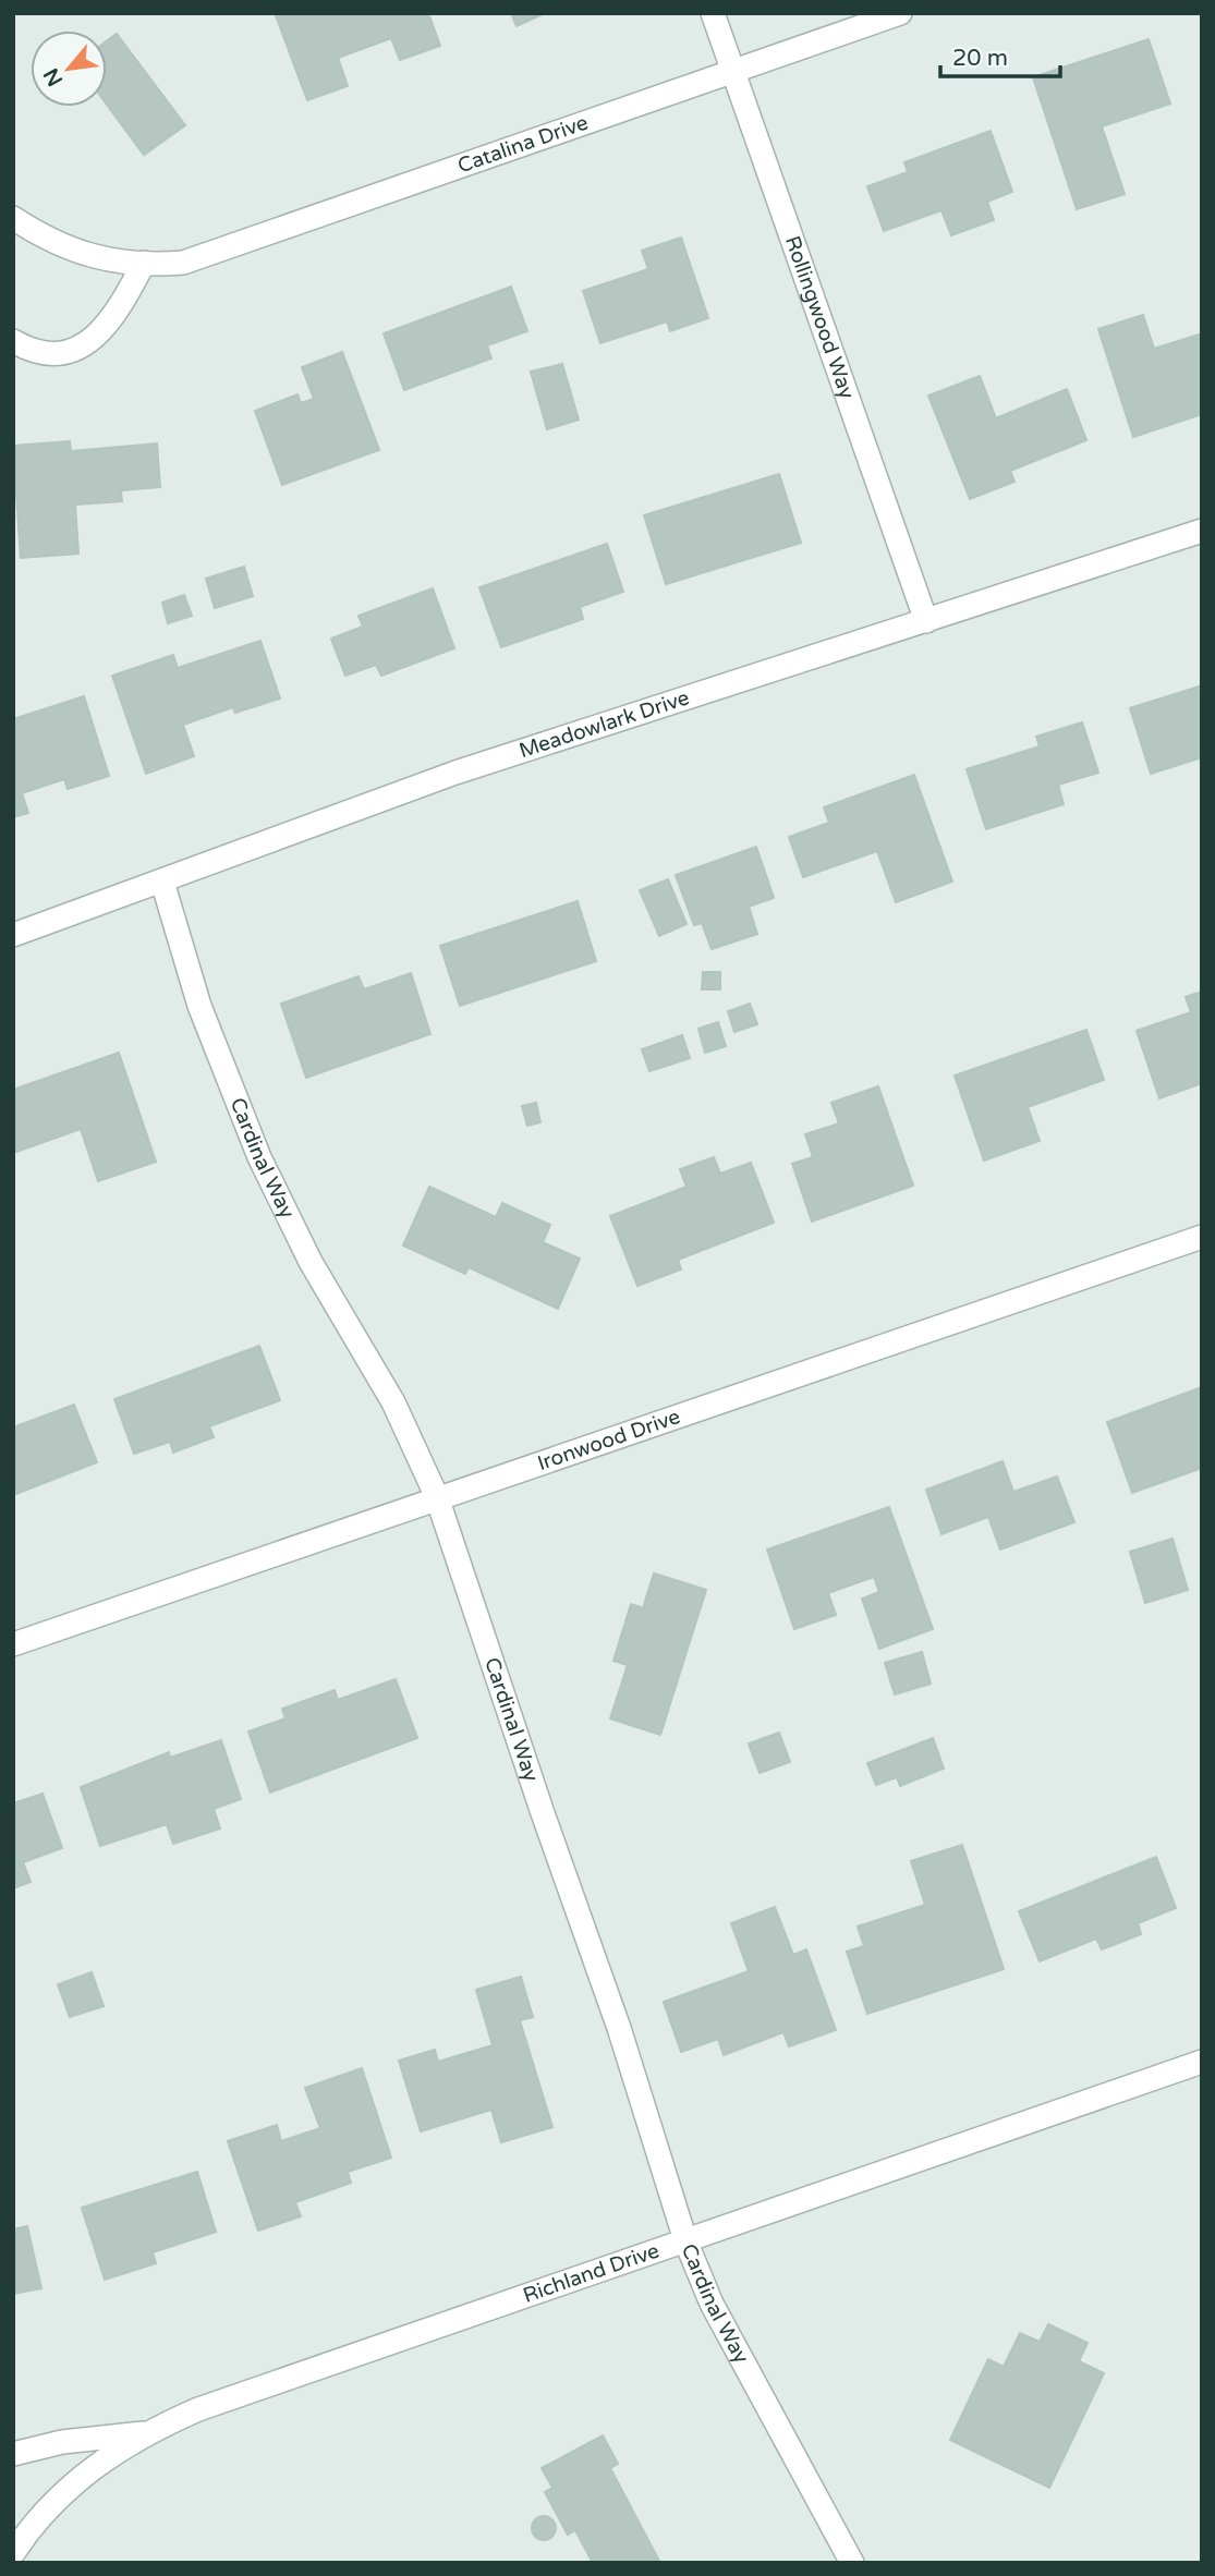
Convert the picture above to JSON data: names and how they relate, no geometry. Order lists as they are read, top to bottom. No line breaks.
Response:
{"streets":{"street":["Catalina Drive","Rollingwood Way","Meadowlark Drive","Cardinal Way","Ironwood Drive","Richland Drive"]},"crossings":[["Catalina Drive","Rollingwood Way"],["Rollingwood Way","Meadowlark Drive"],["Meadowlark Drive","Cardinal Way"],["Cardinal Way","Ironwood Drive"],["Cardinal Way","Richland Drive"]],"scale_bar":"20 m","north":"bottom left"}
